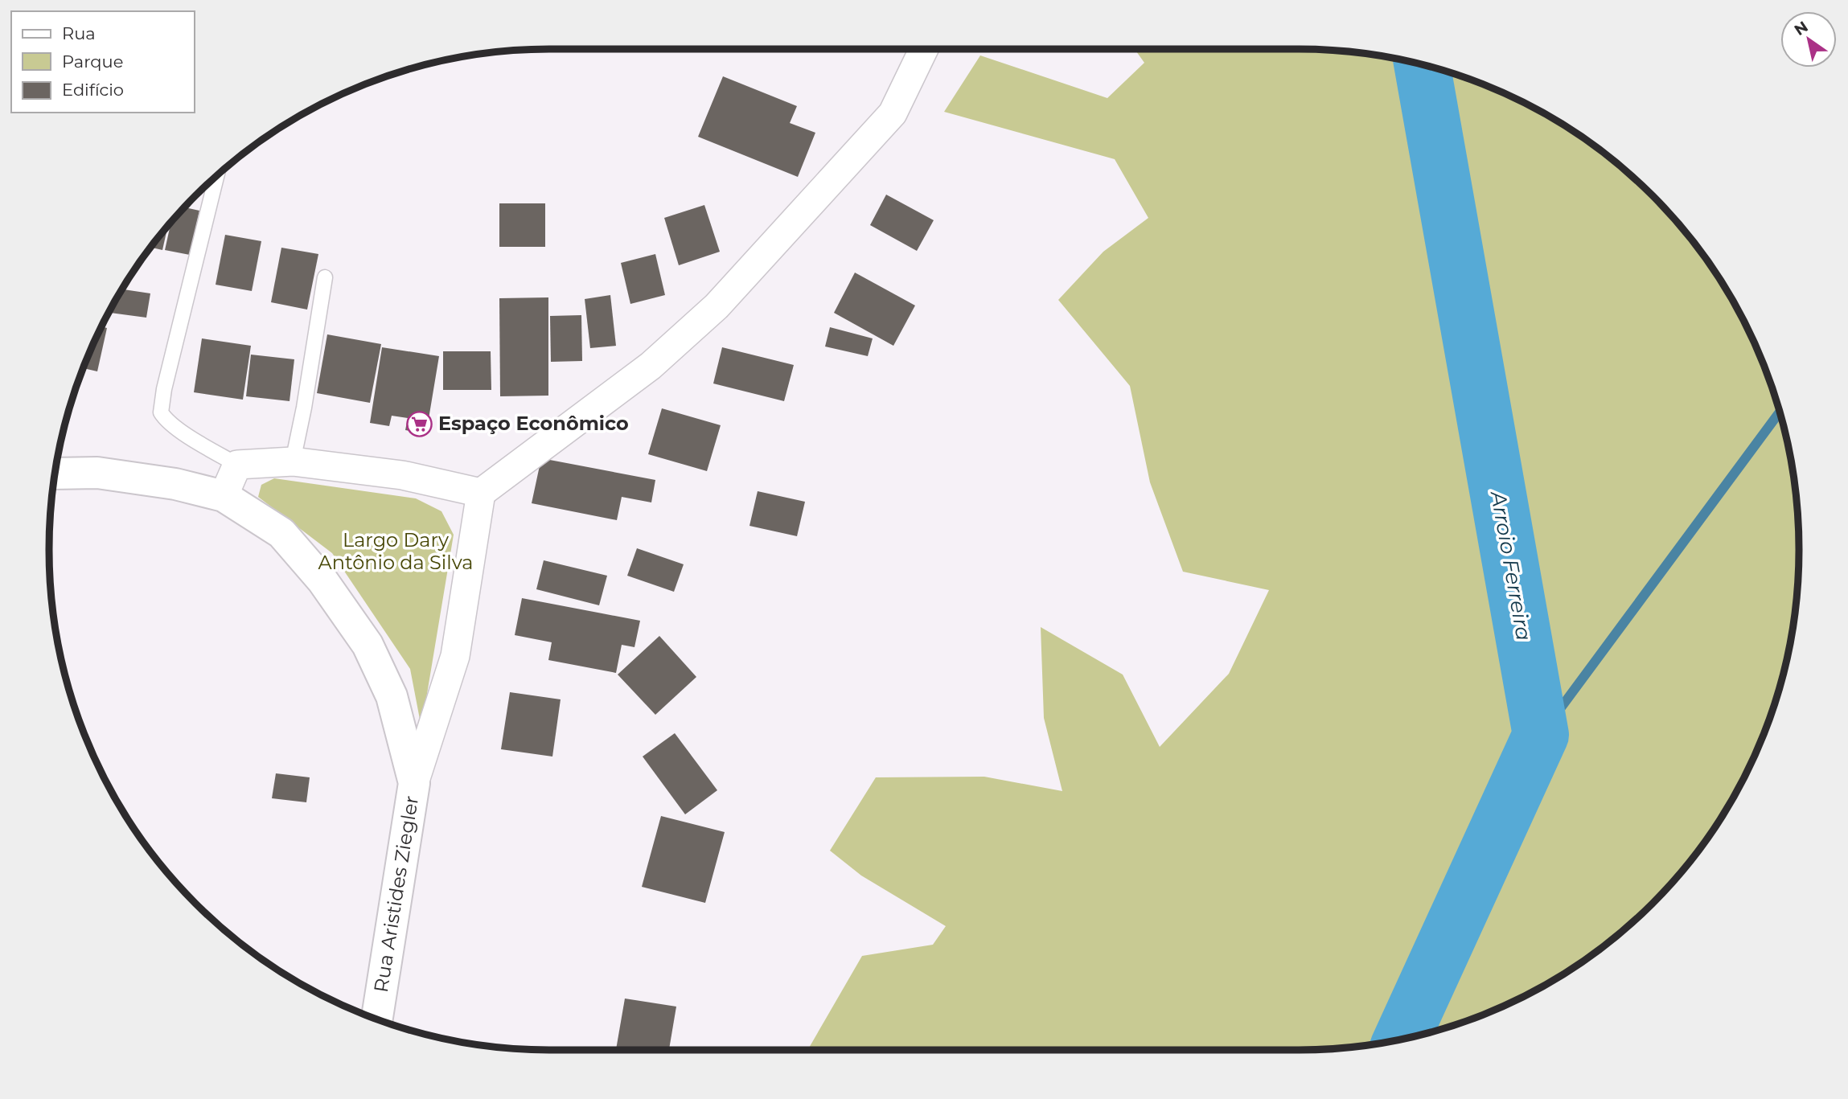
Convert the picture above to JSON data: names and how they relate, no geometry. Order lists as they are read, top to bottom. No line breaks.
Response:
{"streets":{"main road":["Rua Aristides Ziegler"]},"water":["Arroio Ferreira"],"parks":["Largo Dary Antônio da Silva"],"places":{"supermarket":["Espaço Econômico"]},"legend":["Rua","Parque","Edifício"],"north":"top left"}
